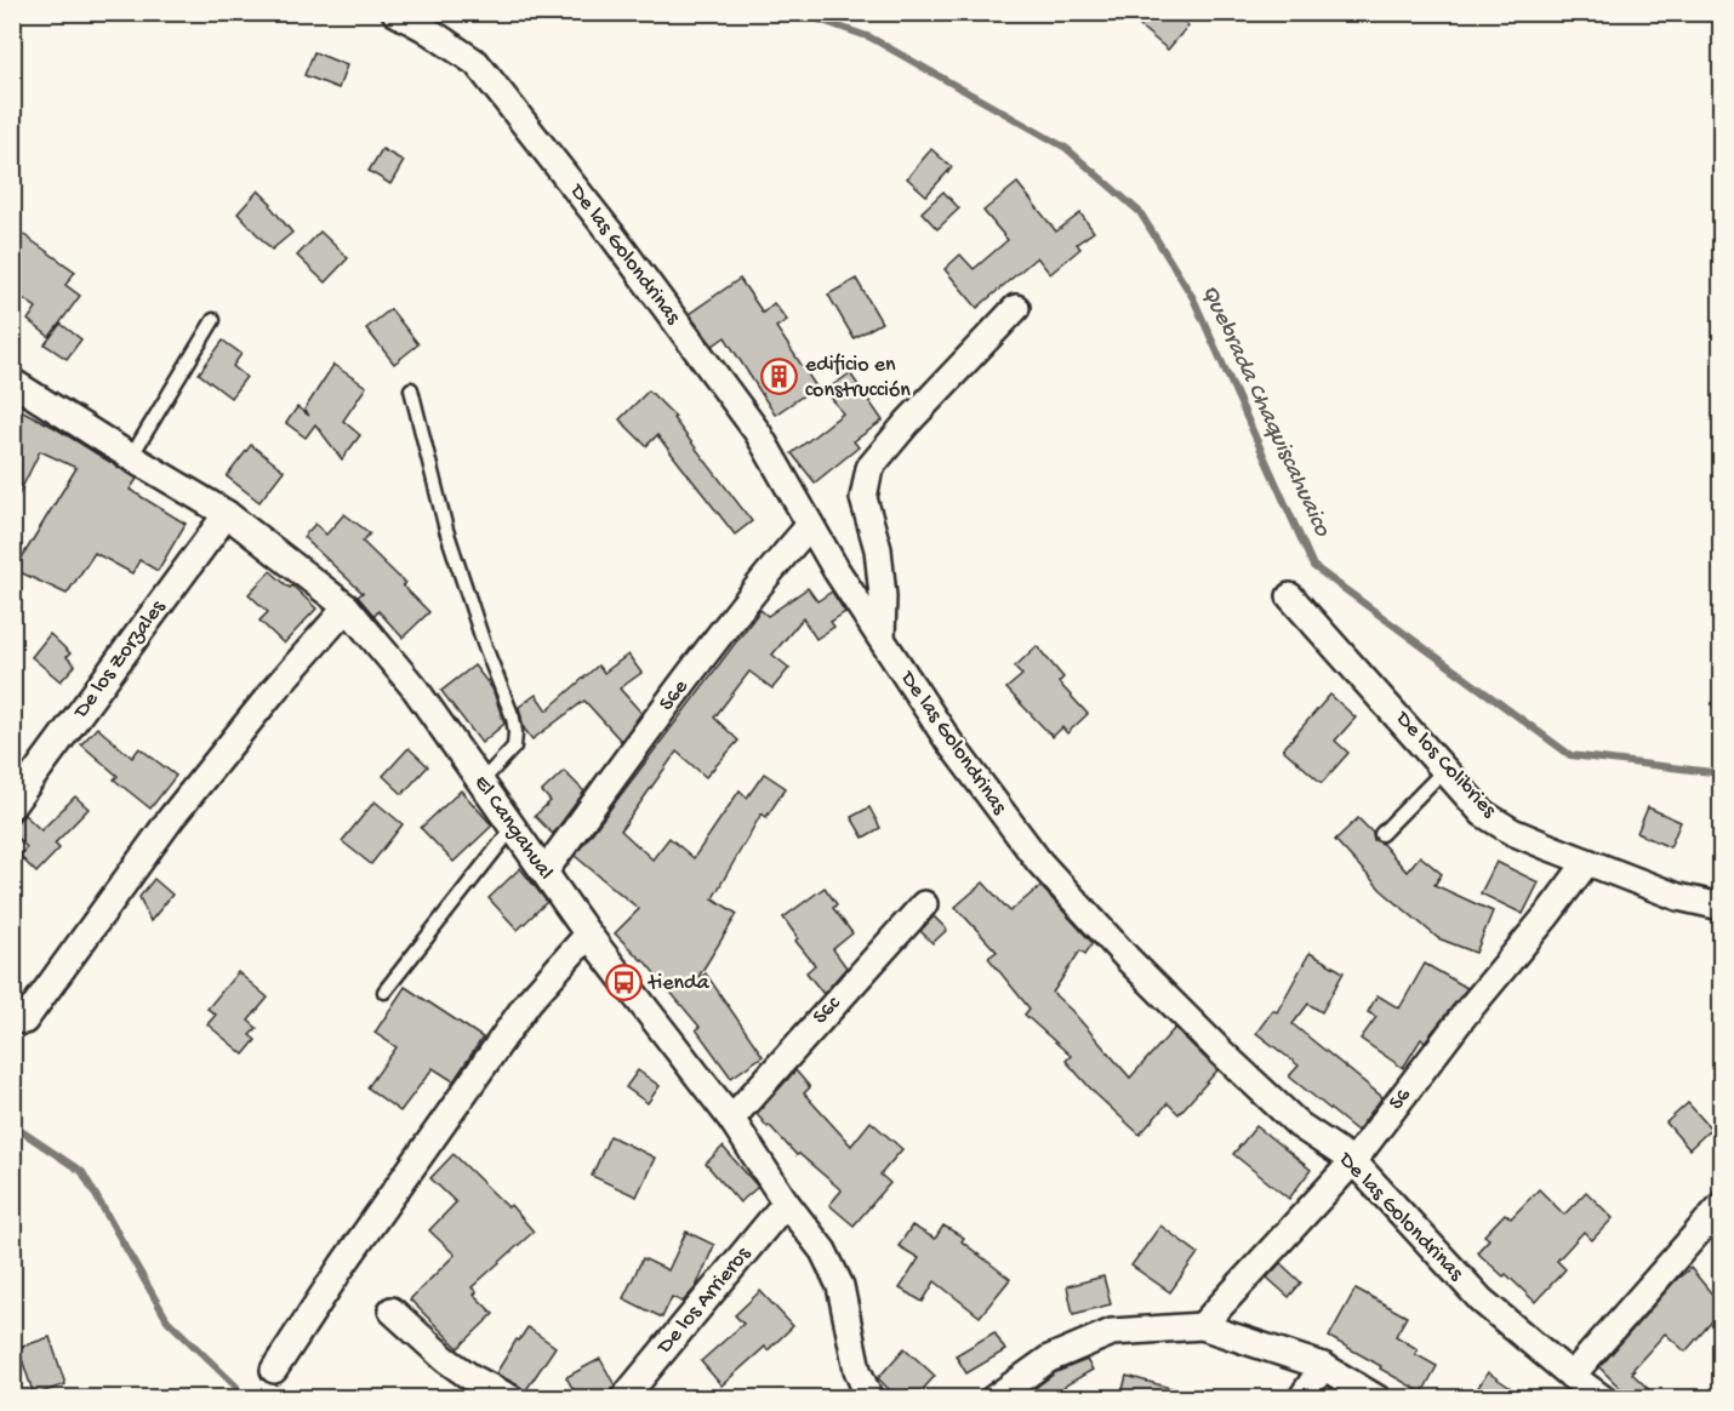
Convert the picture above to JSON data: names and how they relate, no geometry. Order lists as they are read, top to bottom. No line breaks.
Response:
{"streets":{"street":["De las Golondrinas","De los Zorzales","S6e","De los Colibries","El Cangahual","S6c","S6","De los Arrieros"]},"crossings":[["De las Golondrinas","S6e"],["De las Golondrinas","S6"],["De los Zorzales","El Cangahual"],["S6e","El Cangahual"],["De los Colibries","S6"],["El Cangahual","S6c"],["El Cangahual","De los Arrieros"]],"water":["Quebrada Chaquiscahuaico"],"places":{"building":["edificio en construcción"],"bus stop":["tienda"]}}
